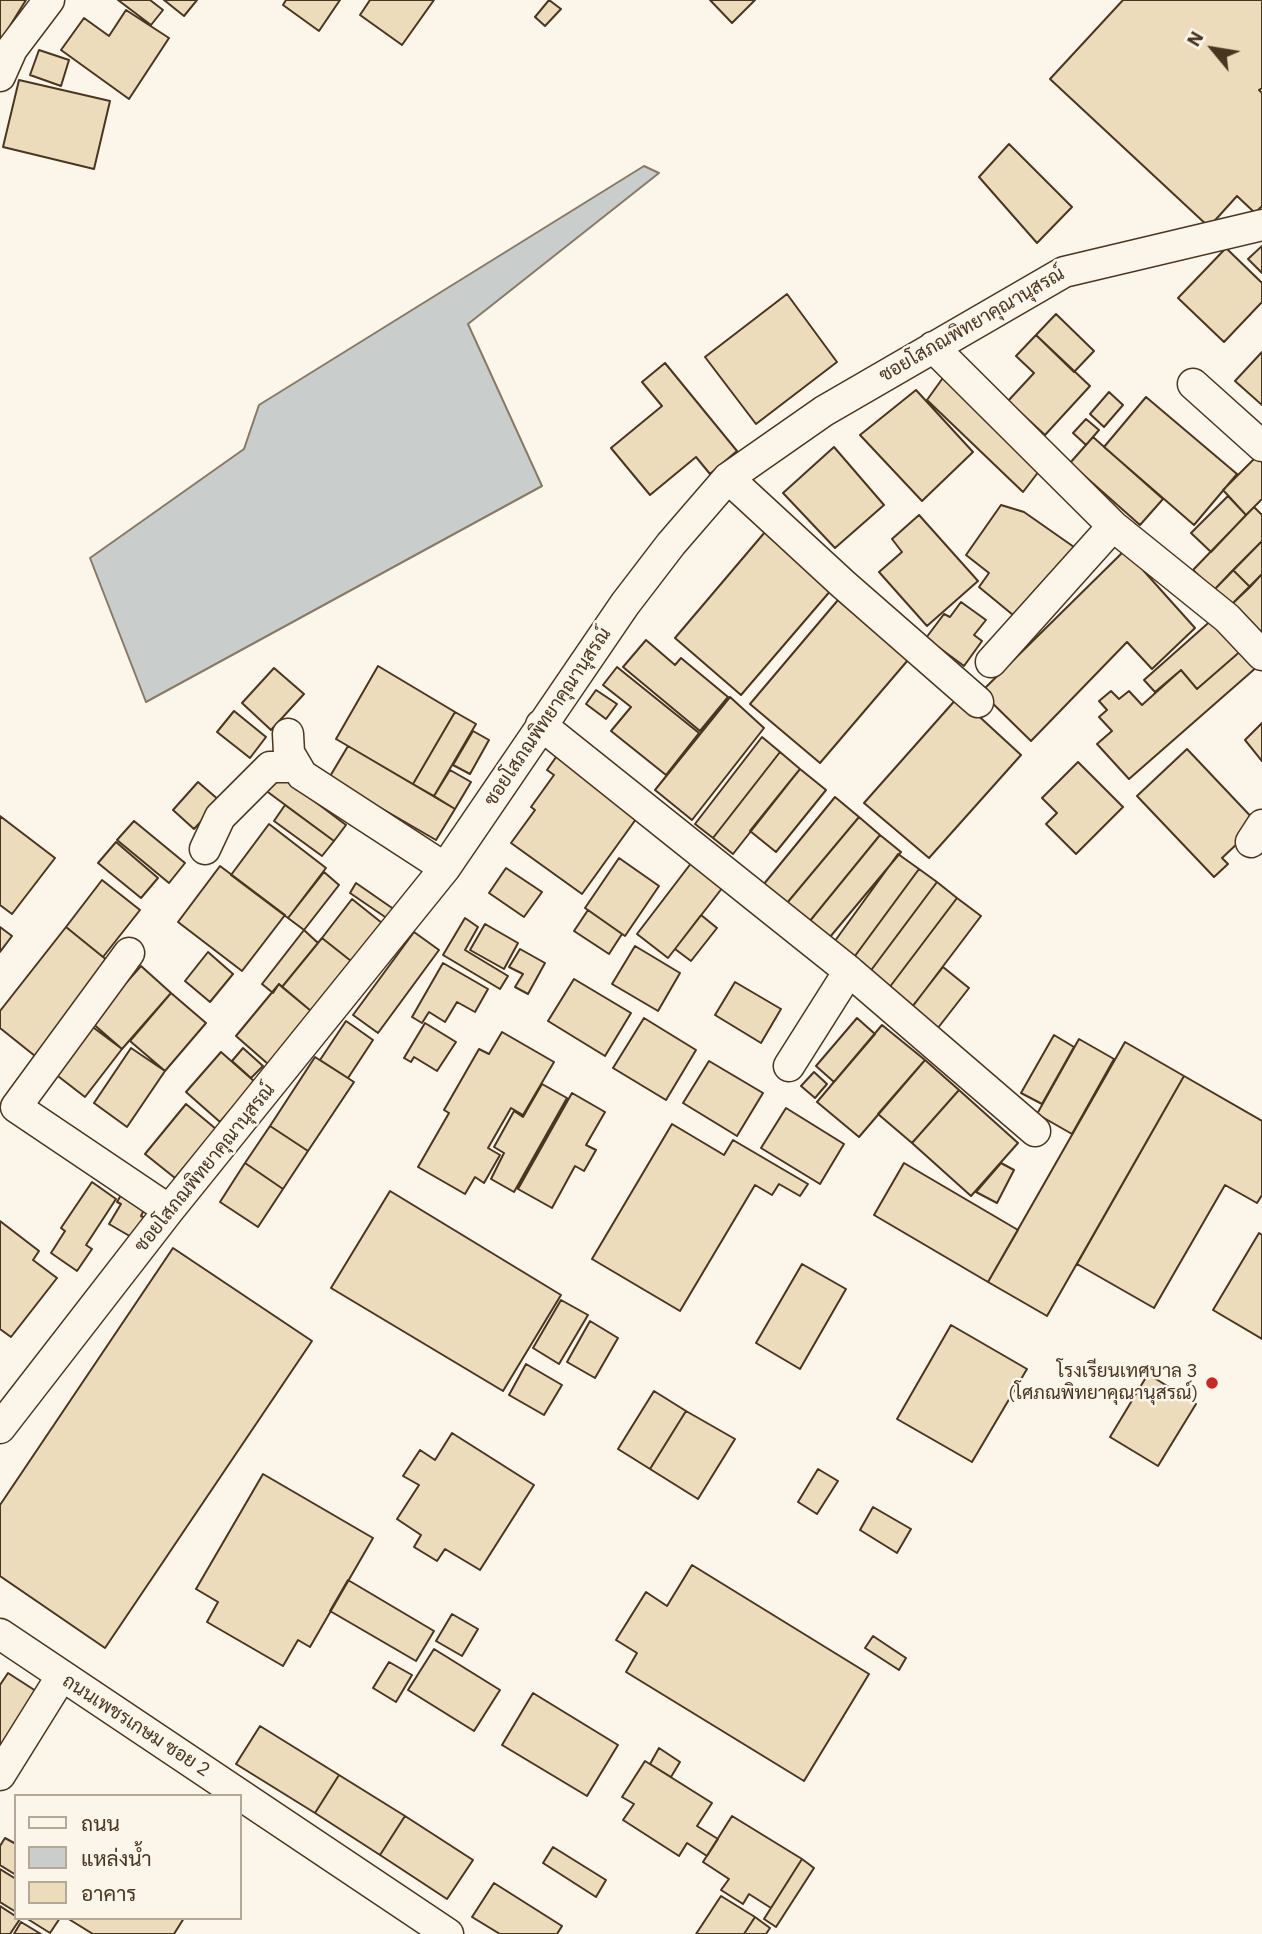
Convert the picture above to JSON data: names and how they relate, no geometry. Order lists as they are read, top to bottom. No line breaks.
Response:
{"streets":{"street":["ซอยโสภณพิทยาคุณานุสรณ์","ถนนเพชรเกษม ซอย 2"]},"places":["โรงเรียนเทศบาล 3 (โศภณพิทยาคุณานุสรณ์)"],"legend":["ถนน","แหล่งน้ำ","อาคาร"],"north":"top left"}
